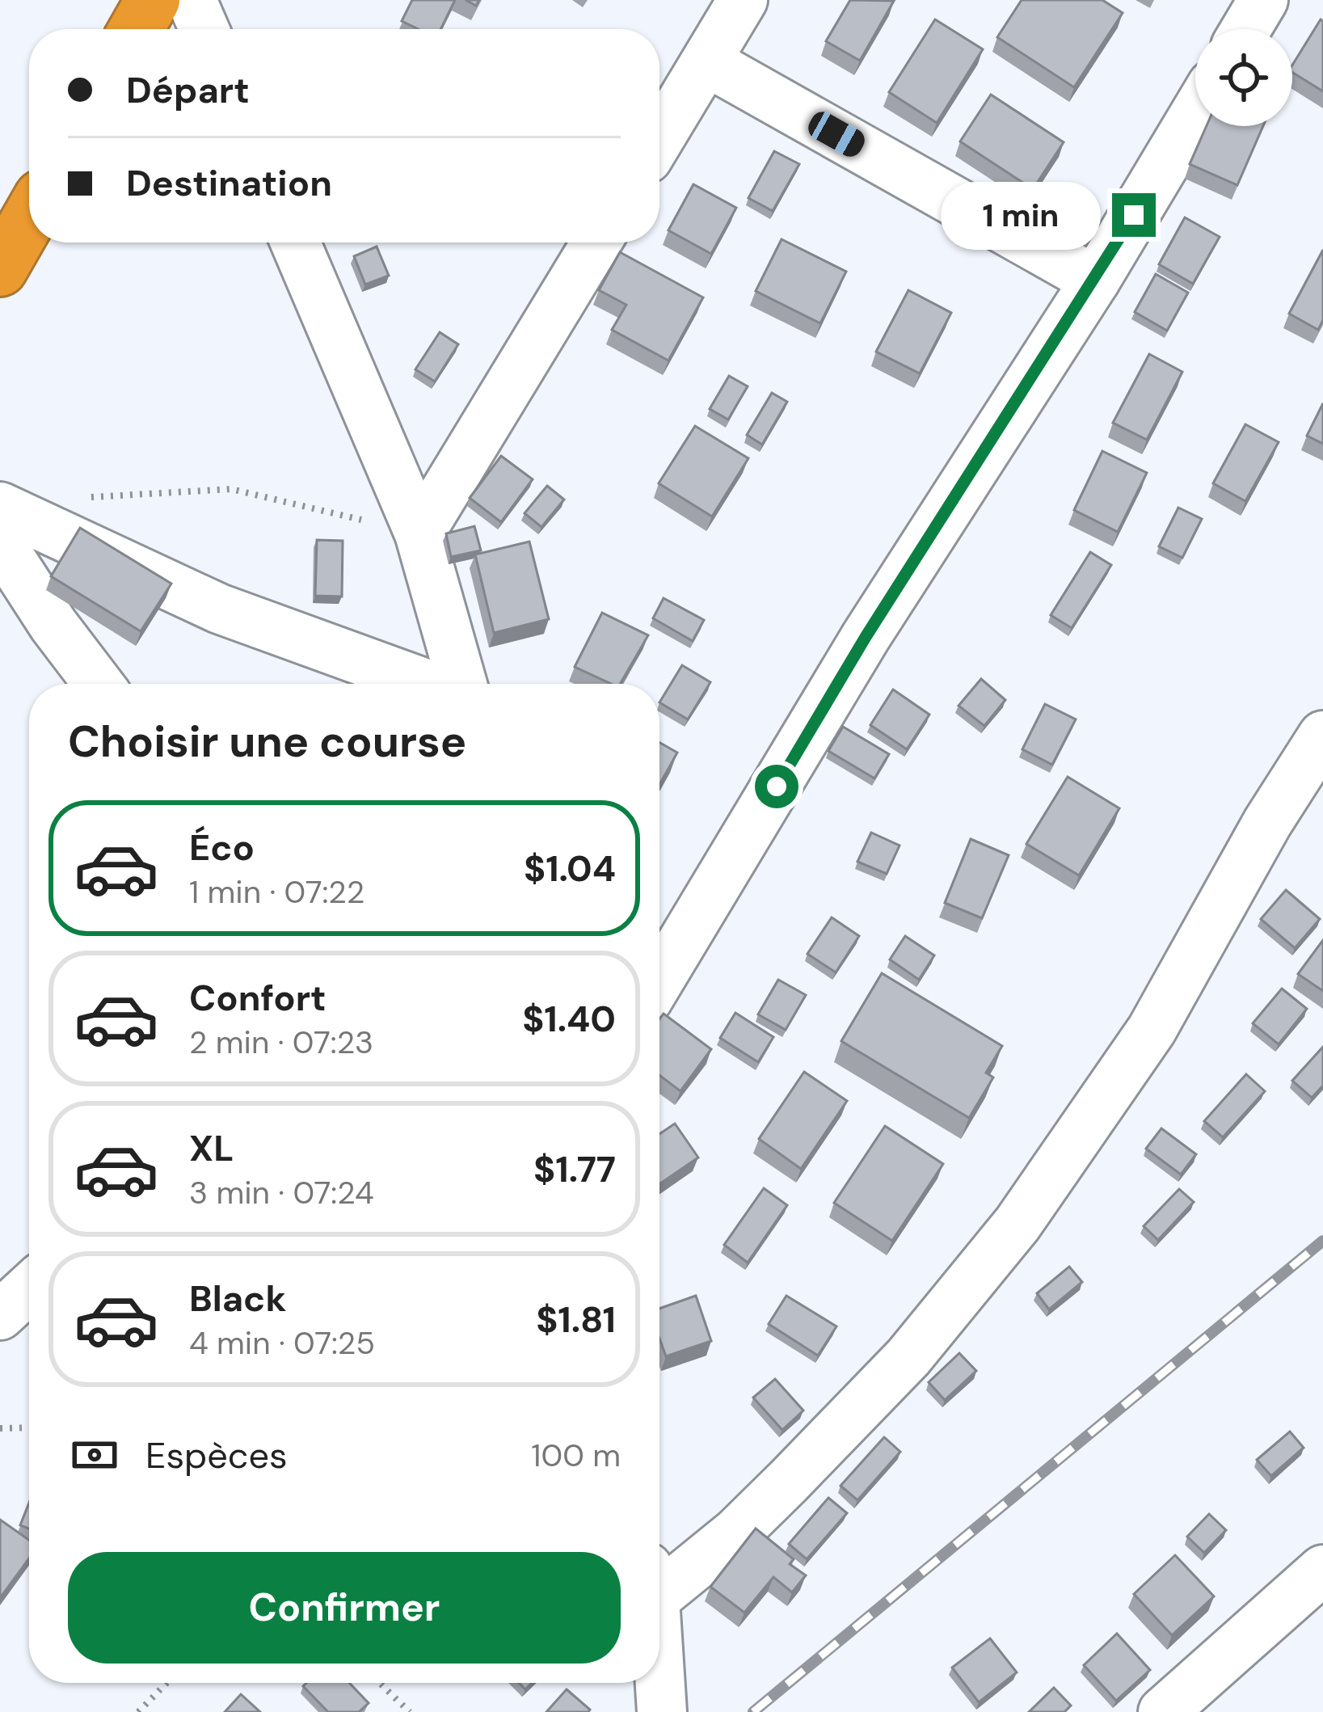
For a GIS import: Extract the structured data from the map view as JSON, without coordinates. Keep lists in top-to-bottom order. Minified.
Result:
{"page":{"banner":["Départ","Destination"],"bubble":"1 min","heading":"Choisir une course","list":[{"name":"Éco","note":"1 min · 07:22","value":"$1.04"},{"name":"Confort","note":"2 min · 07:23","value":"$1.40"},{"name":"XL","note":"3 min · 07:24","value":"$1.77"},{"name":"Black","note":"4 min · 07:25","value":"$1.81"}],"pay":["Espèces","100 m"],"buttons":"Confirmer"}}
